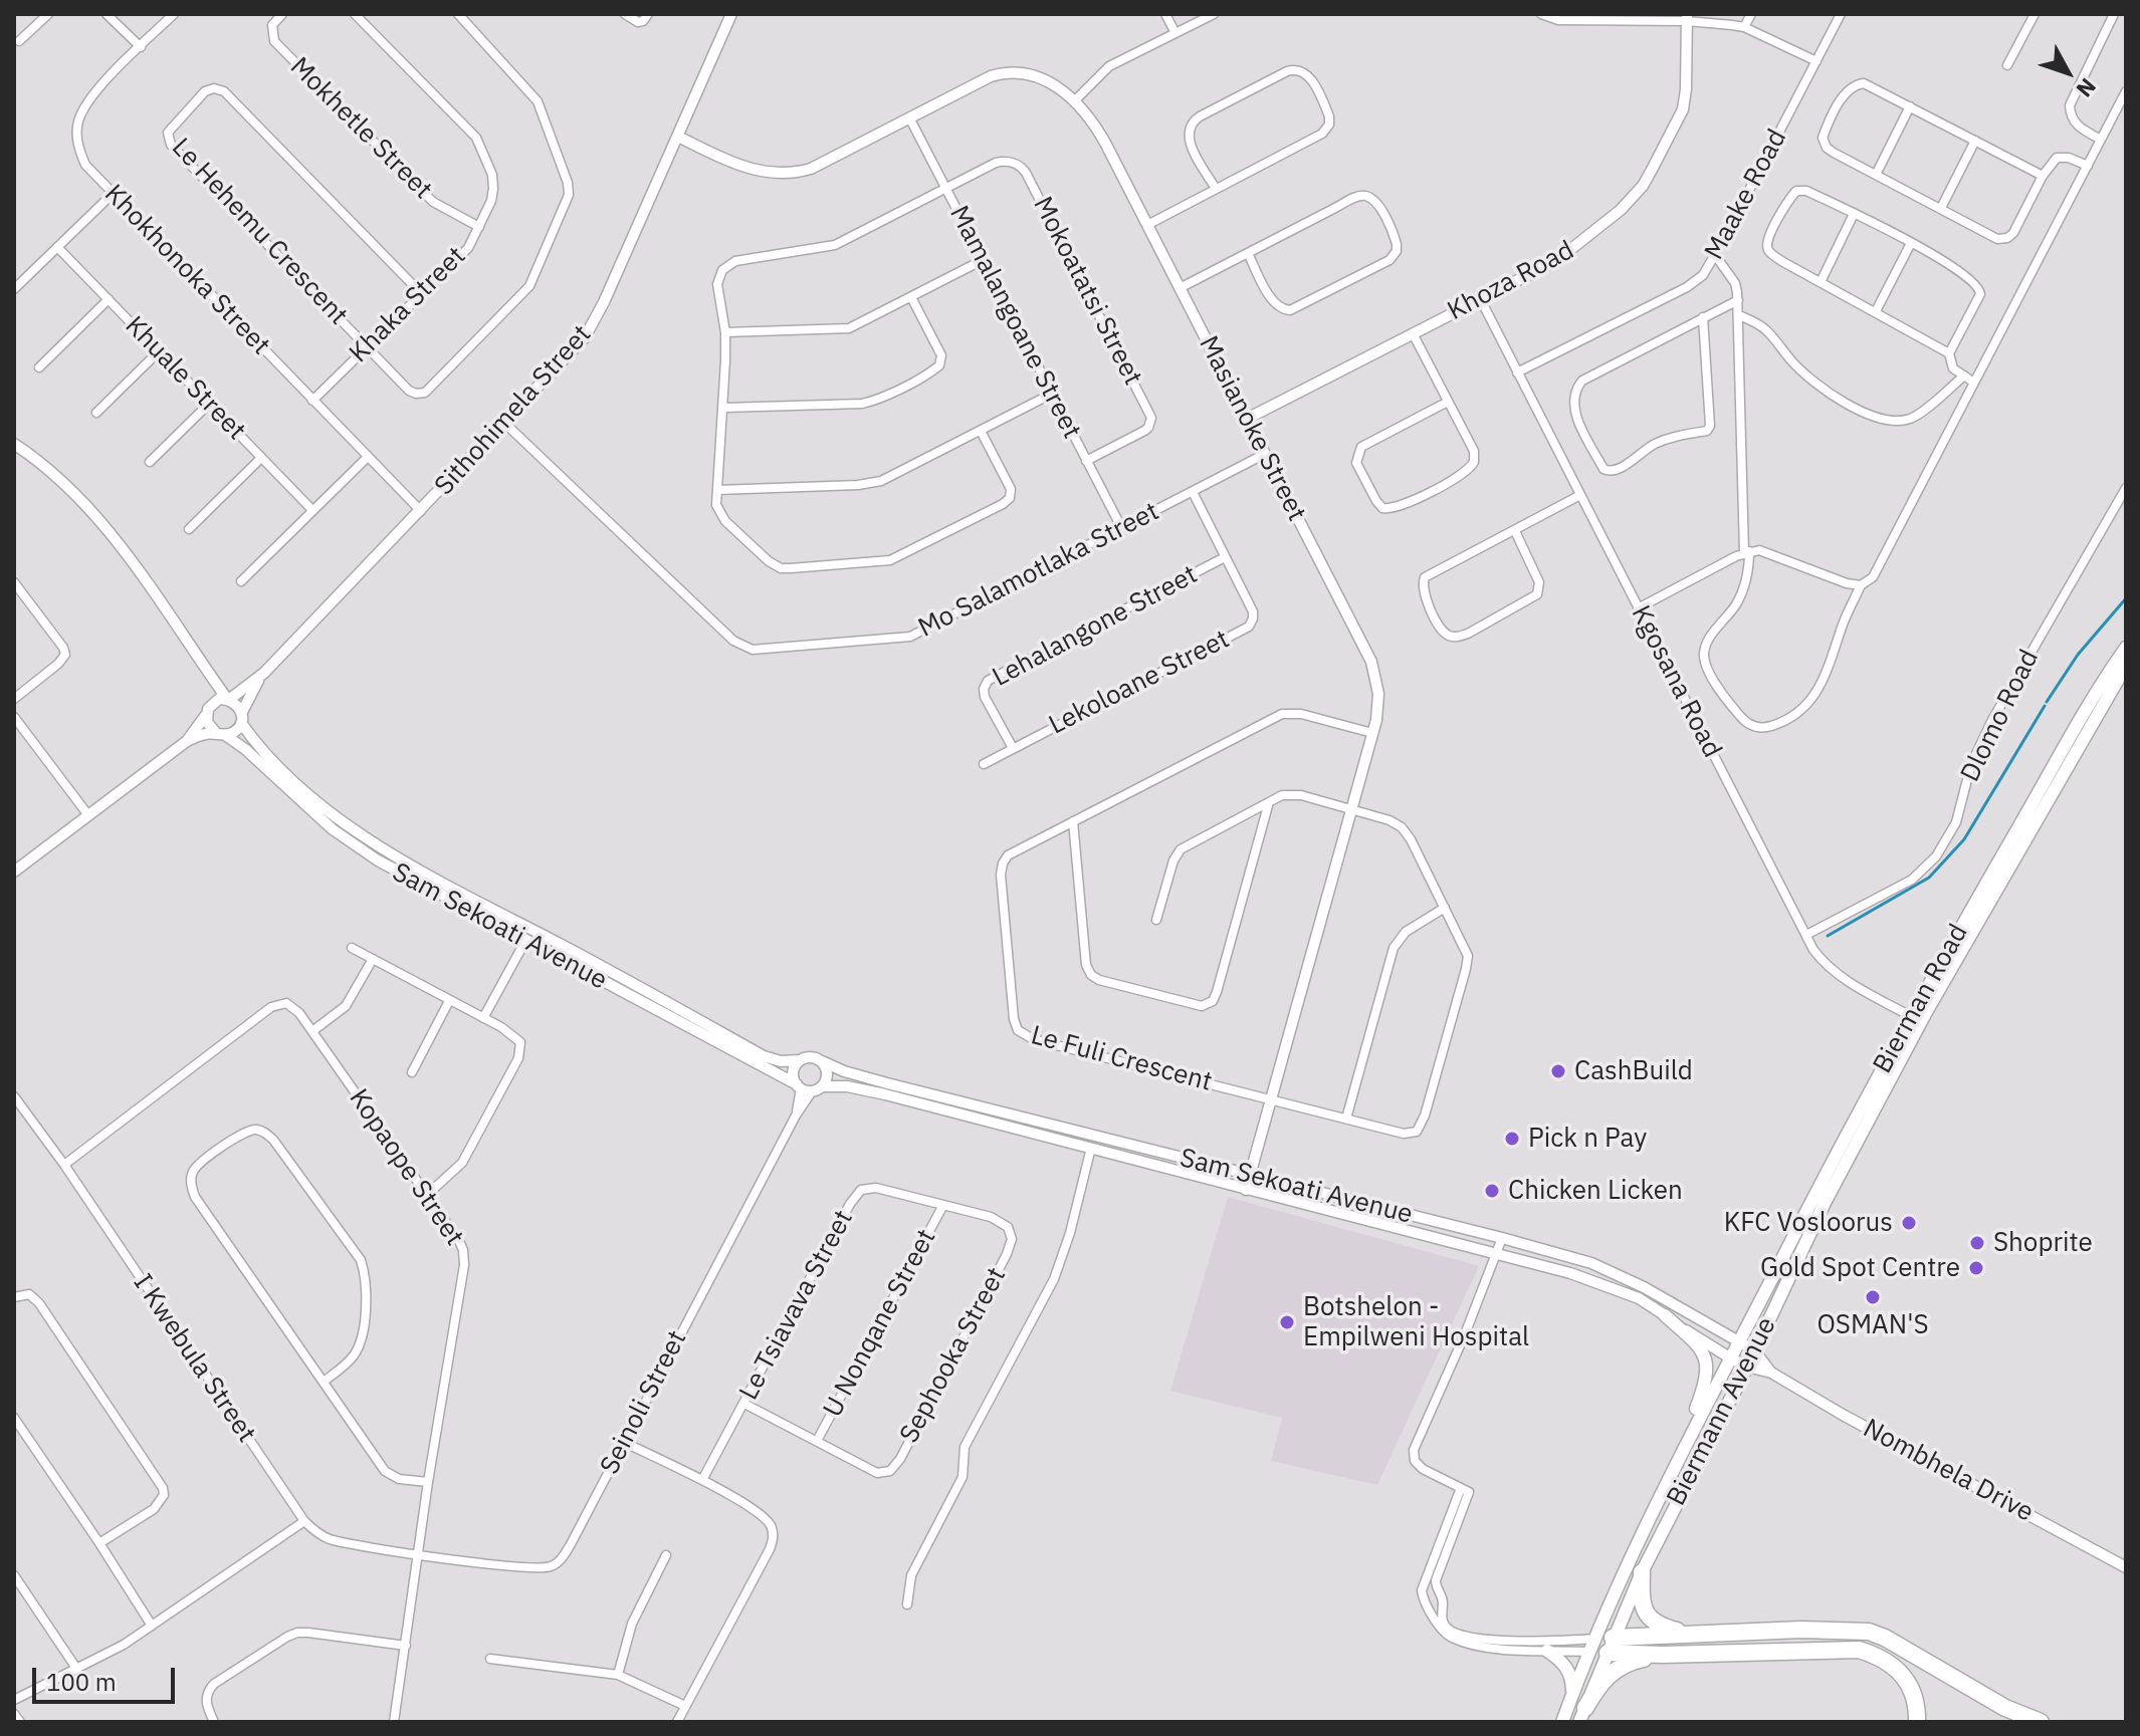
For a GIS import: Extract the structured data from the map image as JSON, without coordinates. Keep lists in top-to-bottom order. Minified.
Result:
{"streets":{"main road":["Bierman Road","Biermann Avenue"],"street":["Mokhetle Street","Maake Road","Le Hehemu Crescent","Khokhonoka Street","Khoza Road","Mokoatatsi Street","Khaka Street","Mamalangoane Street","Khuale Street","Sithohimela Street","Masianoke Street","Mo Salamotlaka Street","Lehalangone Street","Kgosana Road","Lekoloane Street","Dlomo Road","Sam Sekoati Avenue","Le Fuli Crescent","Kopaope Street","Le Tsiavava Street","U Nonqane Street","Sephooka Street","I Kwebula Street","Seinoli Street","Nombhela Drive"]},"crossings":[["Mokhetle Street","Khaka Street"],["Maake Road","Kgosana Road"],["Le Hehemu Crescent","Khaka Street"],["Khokhonoka Street","Khaka Street"],["Khokhonoka Street","Sithohimela Street"],["Khoza Road","Masianoke Street"],["Khoza Road","Kgosana Road"],["Mokoatatsi Street","Mamalangoane Street"],["Mamalangoane Street","Masianoke Street"],["Mamalangoane Street","Mo Salamotlaka Street"],["Sithohimela Street","Masianoke Street"],["Sithohimela Street","Mo Salamotlaka Street"],["Sithohimela Street","Sam Sekoati Avenue"],["Masianoke Street","Mo Salamotlaka Street"],["Masianoke Street","Sam Sekoati Avenue"],["Masianoke Street","Le Fuli Crescent"],["Mo Salamotlaka Street","Lekoloane Street"],["Lehalangone Street","Lekoloane Street"],["Kgosana Road","Dlomo Road"],["Kgosana Road","Bierman Road"],["Kgosana Road","Biermann Avenue"],["Sam Sekoati Avenue","Bierman Road"],["Sam Sekoati Avenue","Seinoli Street"],["Sam Sekoati Avenue","Biermann Avenue"],["Sam Sekoati Avenue","Nombhela Drive"],["Bierman Road","Biermann Avenue"],["Kopaope Street","I Kwebula Street"],["Kopaope Street","Seinoli Street"],["Le Tsiavava Street","U Nonqane Street"],["Le Tsiavava Street","Sephooka Street"],["U Nonqane Street","Sephooka Street"],["I Kwebula Street","Seinoli Street"],["Biermann Avenue","Nombhela Drive"]],"places":["CashBuild","Pick n Pay","Chicken Licken","KFC Vosloorus","Shoprite","Gold Spot Centre","OSMAN'S","Botshelon - Empilweni Hospital"],"scale_bar":"100 m","north":"bottom right"}
